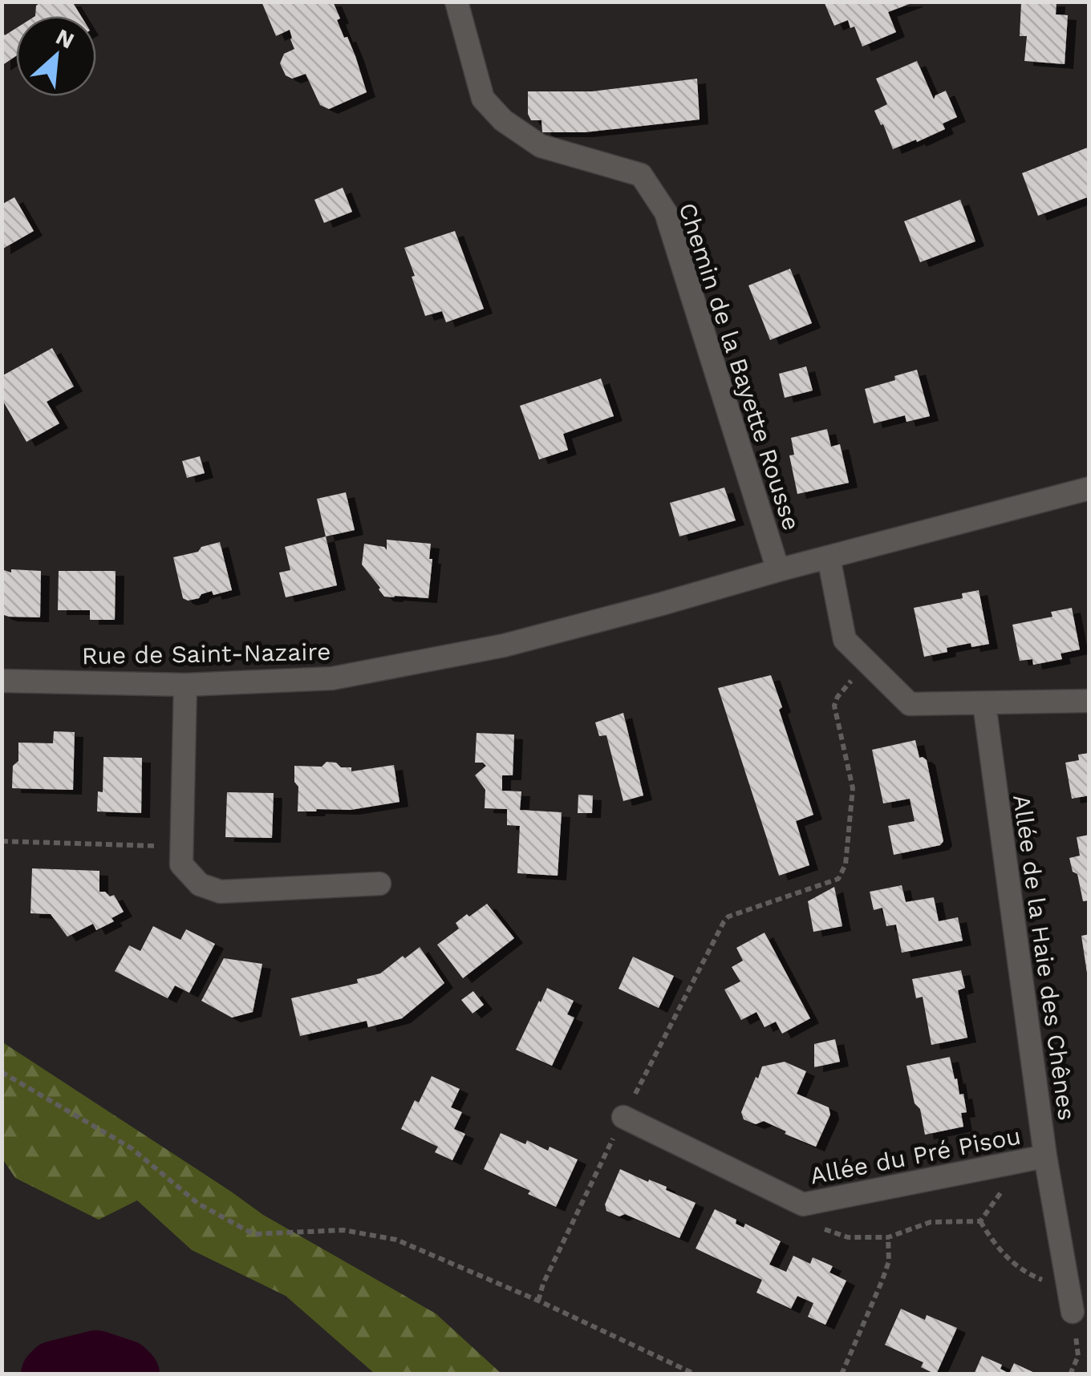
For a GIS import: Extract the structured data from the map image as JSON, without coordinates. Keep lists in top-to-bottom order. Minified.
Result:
{"streets":{"street":["Chemin de la Bayette Rousse","Rue de Saint-Nazaire","Allée de la Haie des Chênes","Allée du Pré Pisou"]},"crossings":[["Chemin de la Bayette Rousse","Rue de Saint-Nazaire"],["Allée de la Haie des Chênes","Allée du Pré Pisou"]],"north":"top right"}
